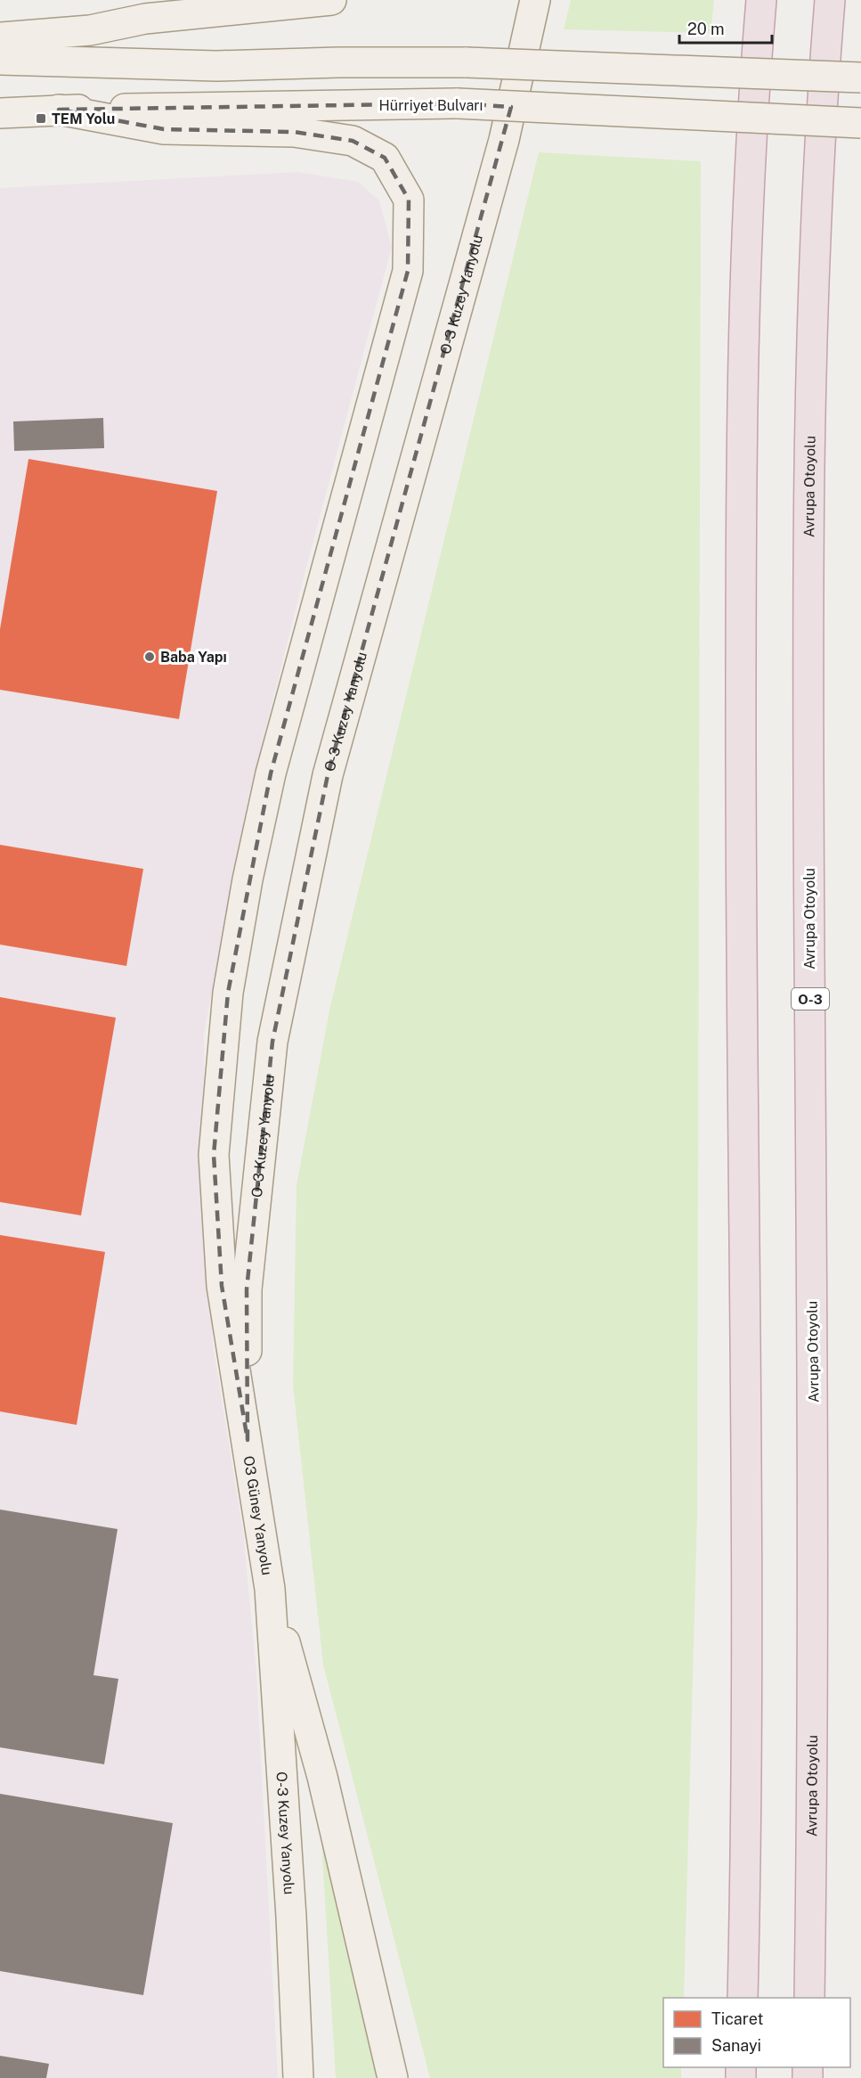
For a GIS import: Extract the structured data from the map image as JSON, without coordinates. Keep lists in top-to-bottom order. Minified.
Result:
{"streets":{"highway":["Avrupa Otoyolu","O-3"],"main road":["Hürriyet Bulvarı","O-3 Kuzey Yanyolu","O3 Güney Yanyolu"]},"crossings":[["O-3 Kuzey Yanyolu","O3 Güney Yanyolu"]],"places":{"transit":["TEM Yolu"],"other":["Baba Yapı"]},"legend":["Ticaret","Sanayi"],"scale_bar":"20 m"}
